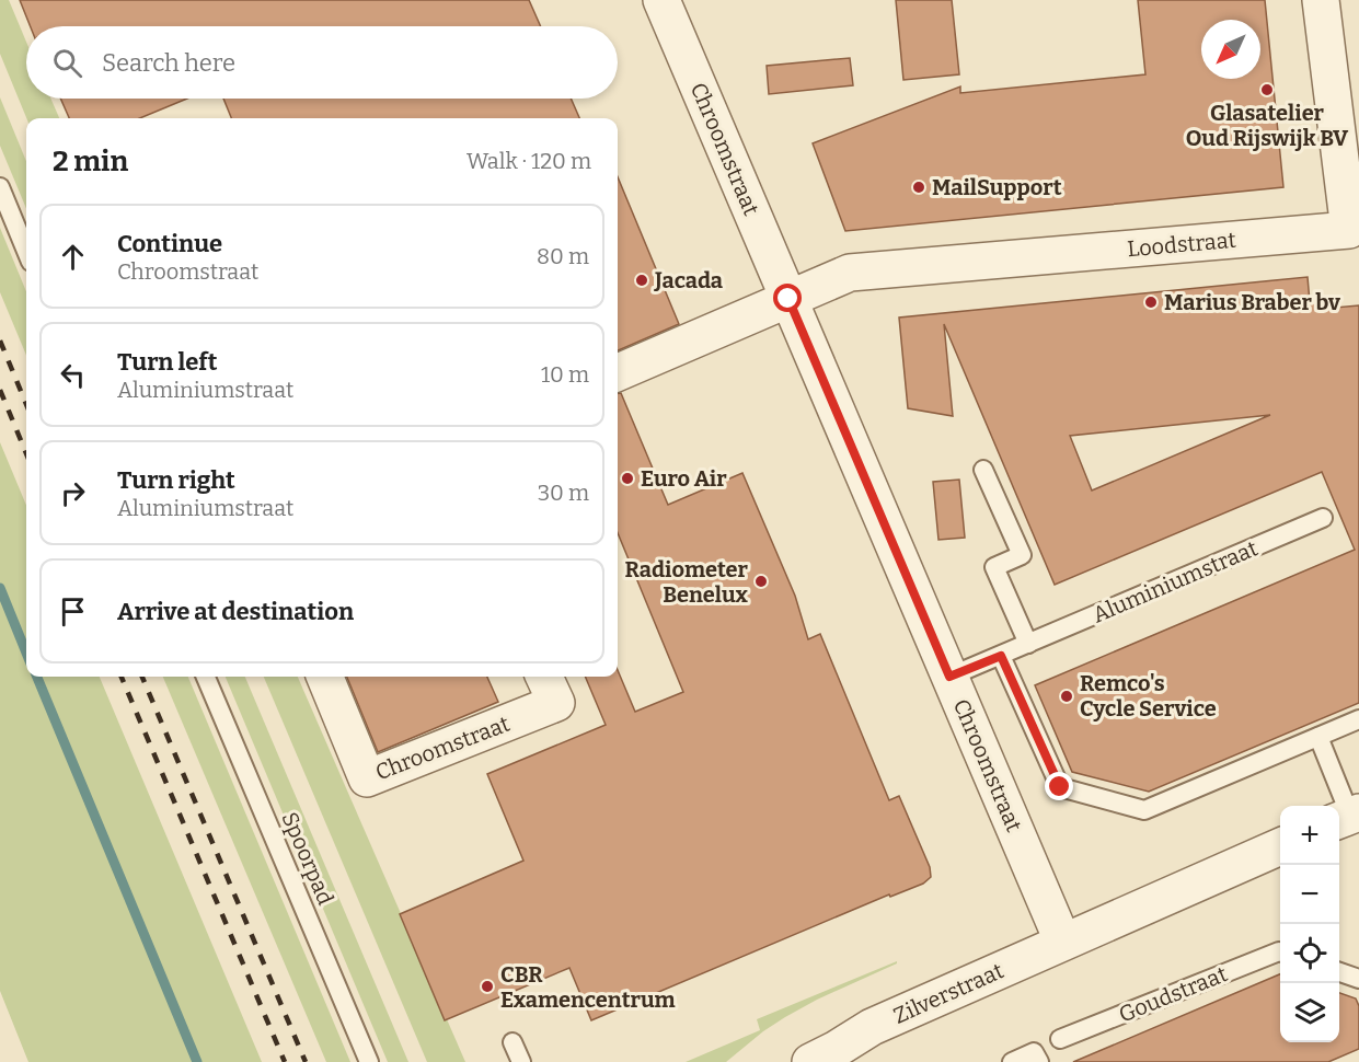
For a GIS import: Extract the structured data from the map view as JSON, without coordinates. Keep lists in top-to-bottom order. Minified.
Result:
{"streets":{"street":["Chroomstraat","Loodstraat","Zilverstraat"],"lane":["Aluminiumstraat","Spoorpad","Goudstraat"]},"crossings":[["Chroomstraat","Loodstraat"],["Chroomstraat","Aluminiumstraat"],["Chroomstraat","Zilverstraat"]],"places":["Glasatelier Oud Rijswijk BV","MailSupport","Jacada","Marius Braber bv","Euro Air","Radiometer Benelux","Remco's Cycle Service","CBR Examencentrum"],"north":"bottom left","page":{"search":"Search here","heading":["2 min","Walk · 120 m"],"list":[["Continue","Chroomstraat","80 m"],["Turn left","Aluminiumstraat","10 m"],["Turn right","Aluminiumstraat","30 m"],"Arrive at destination"],"map_buttons":["+","−"]}}
